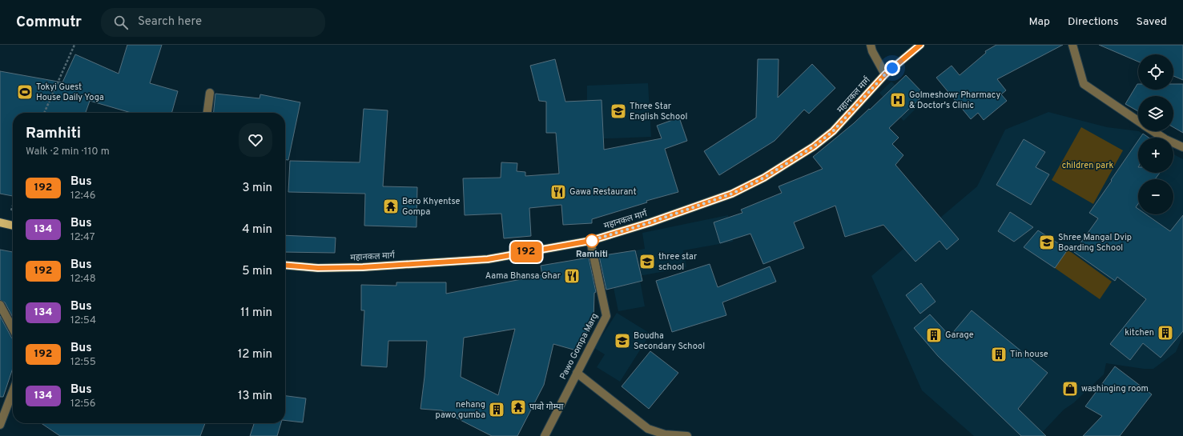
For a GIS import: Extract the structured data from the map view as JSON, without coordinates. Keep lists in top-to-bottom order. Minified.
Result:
{"streets":{"main road":["महानकल मार्ग"],"street":["Pawo Gompa Marg"]},"crossings":[["महानकल मार्ग","Pawo Gompa Marg"]],"parks":["children park"],"places":{"sports":["Tokyi Guest House Daily Yoga"],"hospital":["Golmeshowr Pharmacy & Doctor's Clinic"],"school or university":["Three Star English School","Shree Mangal Dvip Boarding School","three star school","Boudha Secondary School"],"restaurant":["Gawa Restaurant","Aama Bhansa Ghar"],"temple":["Bero Khyentse Gompa","पावो गोम्पा"],"other":["Ramhiti"],"building":["kitchen","Garage","Tin house","nehang pawo gumba"],"shop":["washinging room"]},"lines":["bus line 192"],"page":{"header":"Commutr","search":"Search here","nav":["Map","Directions","Saved"],"on_map":"192","map_buttons":["+","−"],"heading":["Ramhiti","Walk · 2 min · 110 m"],"list":[{"mark":"192","name":"Bus","note":"12:46","value":"3 min"},{"mark":"134","name":"Bus","note":"12:47","value":"4 min"},{"mark":"192","name":"Bus","note":"12:48","value":"5 min"},{"mark":"134","name":"Bus","note":"12:54","value":"11 min"},{"mark":"192","name":"Bus","note":"12:55","value":"12 min"},{"mark":"134","name":"Bus","note":"12:56","value":"13 min"}]}}
